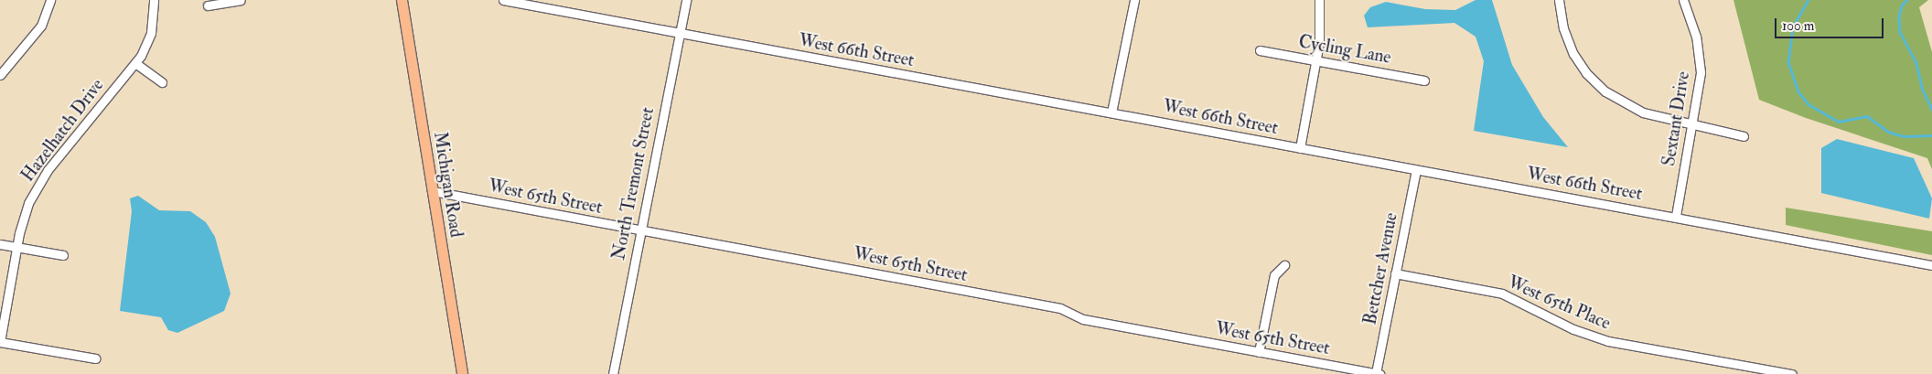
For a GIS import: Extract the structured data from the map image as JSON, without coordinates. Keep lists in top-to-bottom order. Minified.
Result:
{"streets":{"main road":["Michigan Road"],"street":["Cycling Lane","West 66th Street","Sextant Drive","Hazelhatch Drive","North Tremont Street","West 65th Street","Bettcher Avenue","West 65th Place"]},"crossings":[["West 66th Street","Sextant Drive"],["West 66th Street","North Tremont Street"],["West 66th Street","Bettcher Avenue"],["North Tremont Street","West 65th Street"],["Michigan Road","West 65th Street"],["West 65th Street","Bettcher Avenue"],["Bettcher Avenue","West 65th Place"]],"scale_bar":"100 m"}
